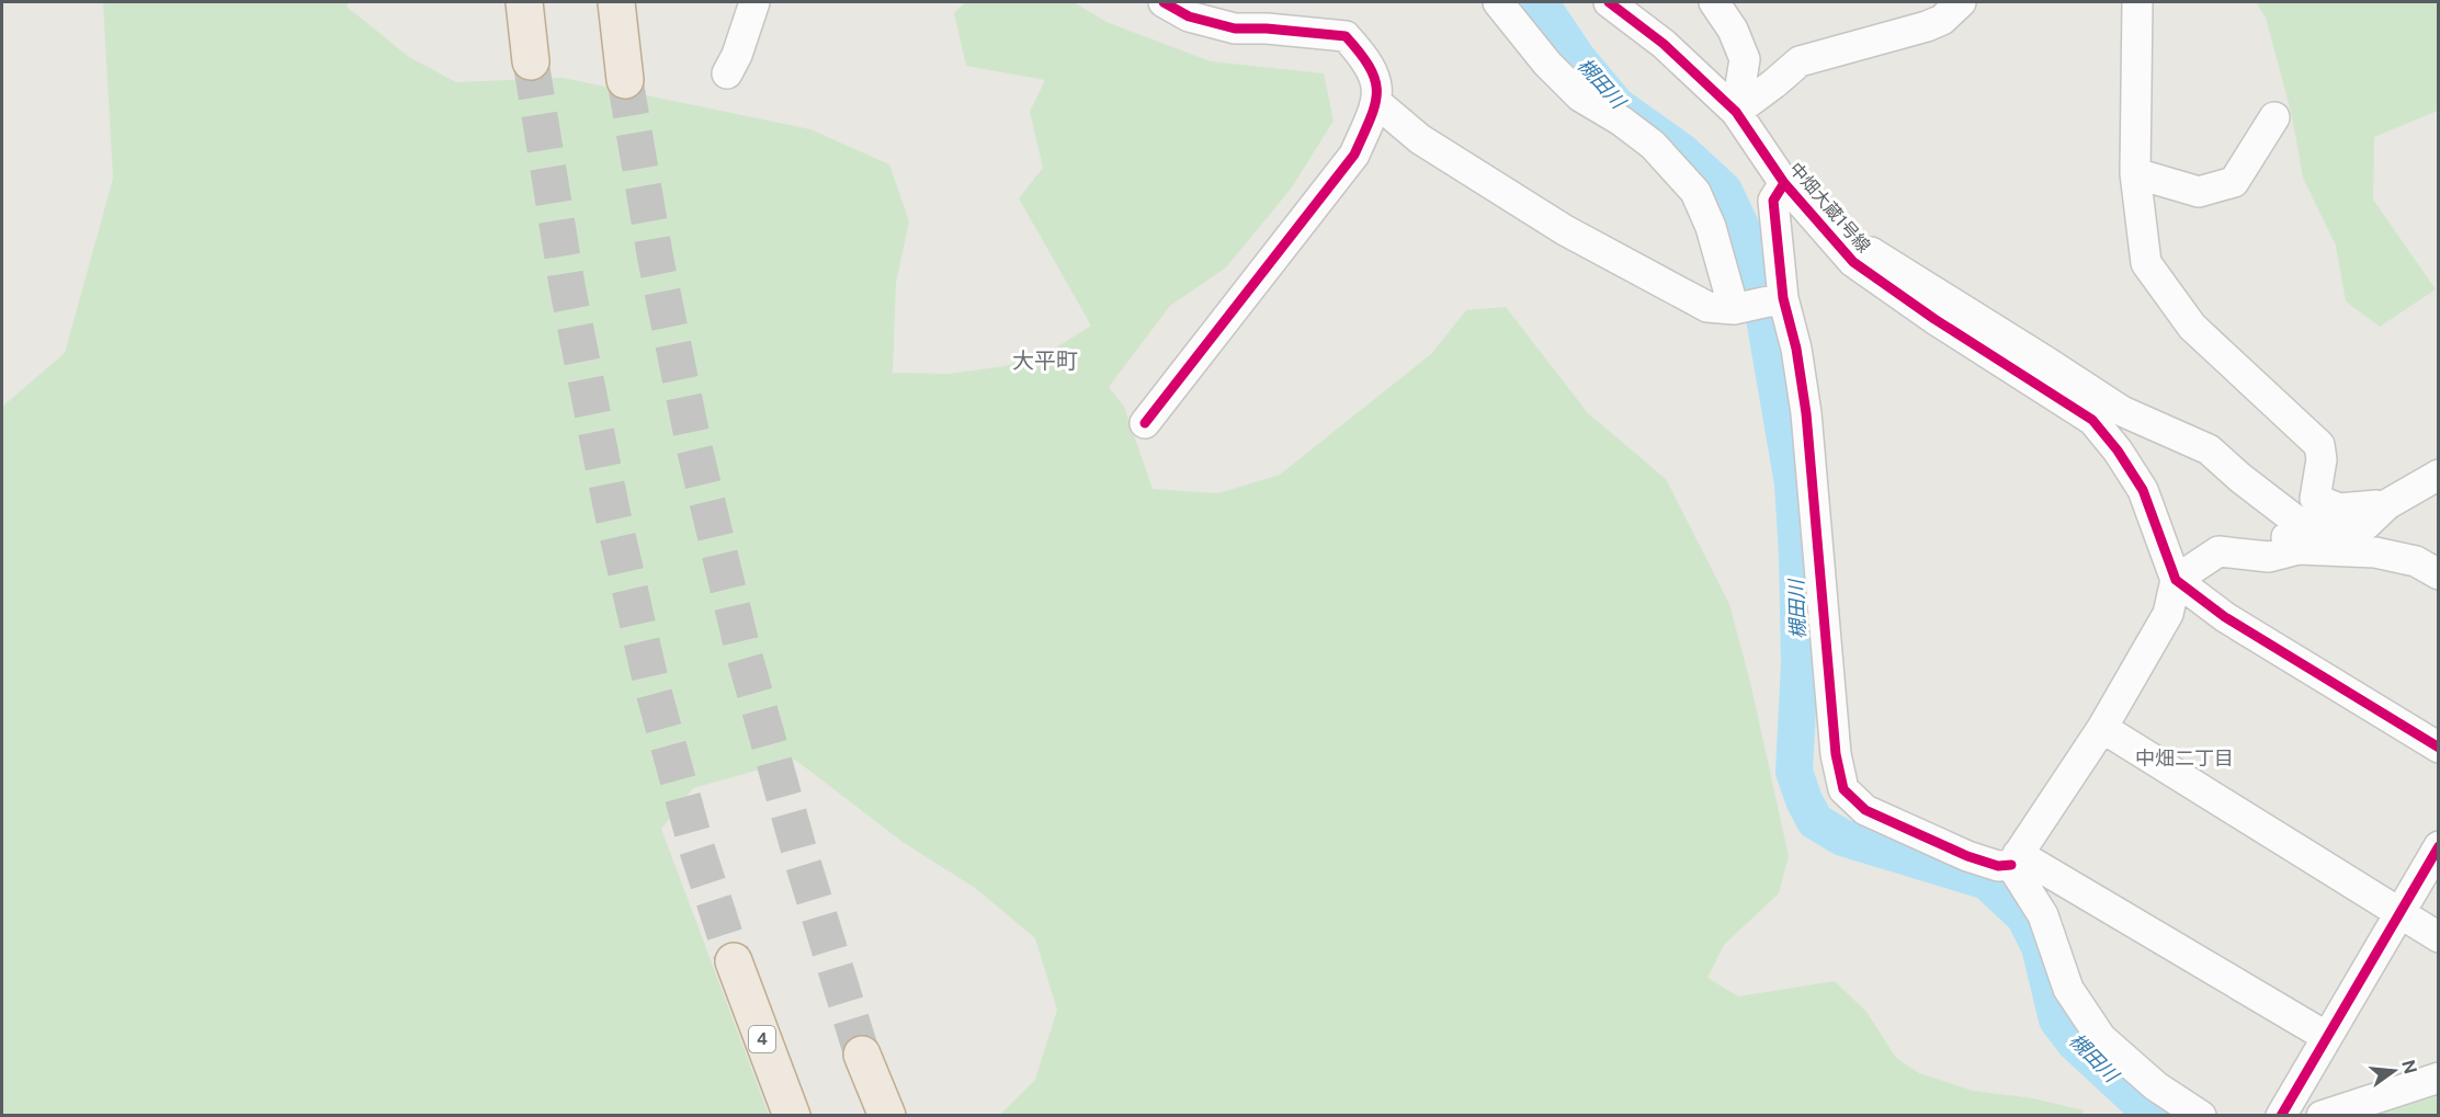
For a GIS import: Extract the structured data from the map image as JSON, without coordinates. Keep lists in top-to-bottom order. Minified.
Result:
{"streets":{"highway":["4"],"street":["中畑大蔵1号線"]},"districts":["大平町","中畑二丁目"],"water":["槻田川"],"north":"right"}
